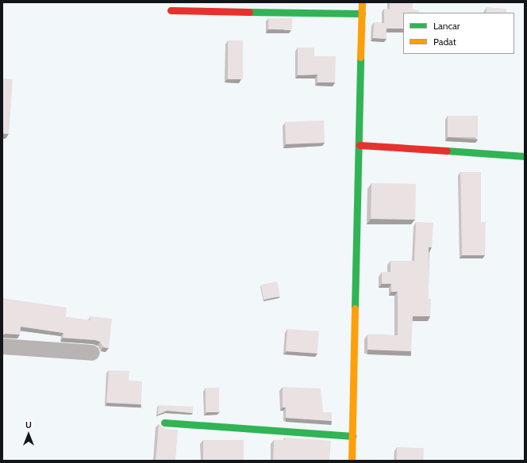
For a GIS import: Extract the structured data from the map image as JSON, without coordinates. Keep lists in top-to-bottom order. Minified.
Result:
{"legend":["Lancar","Padat"],"north":"top"}
